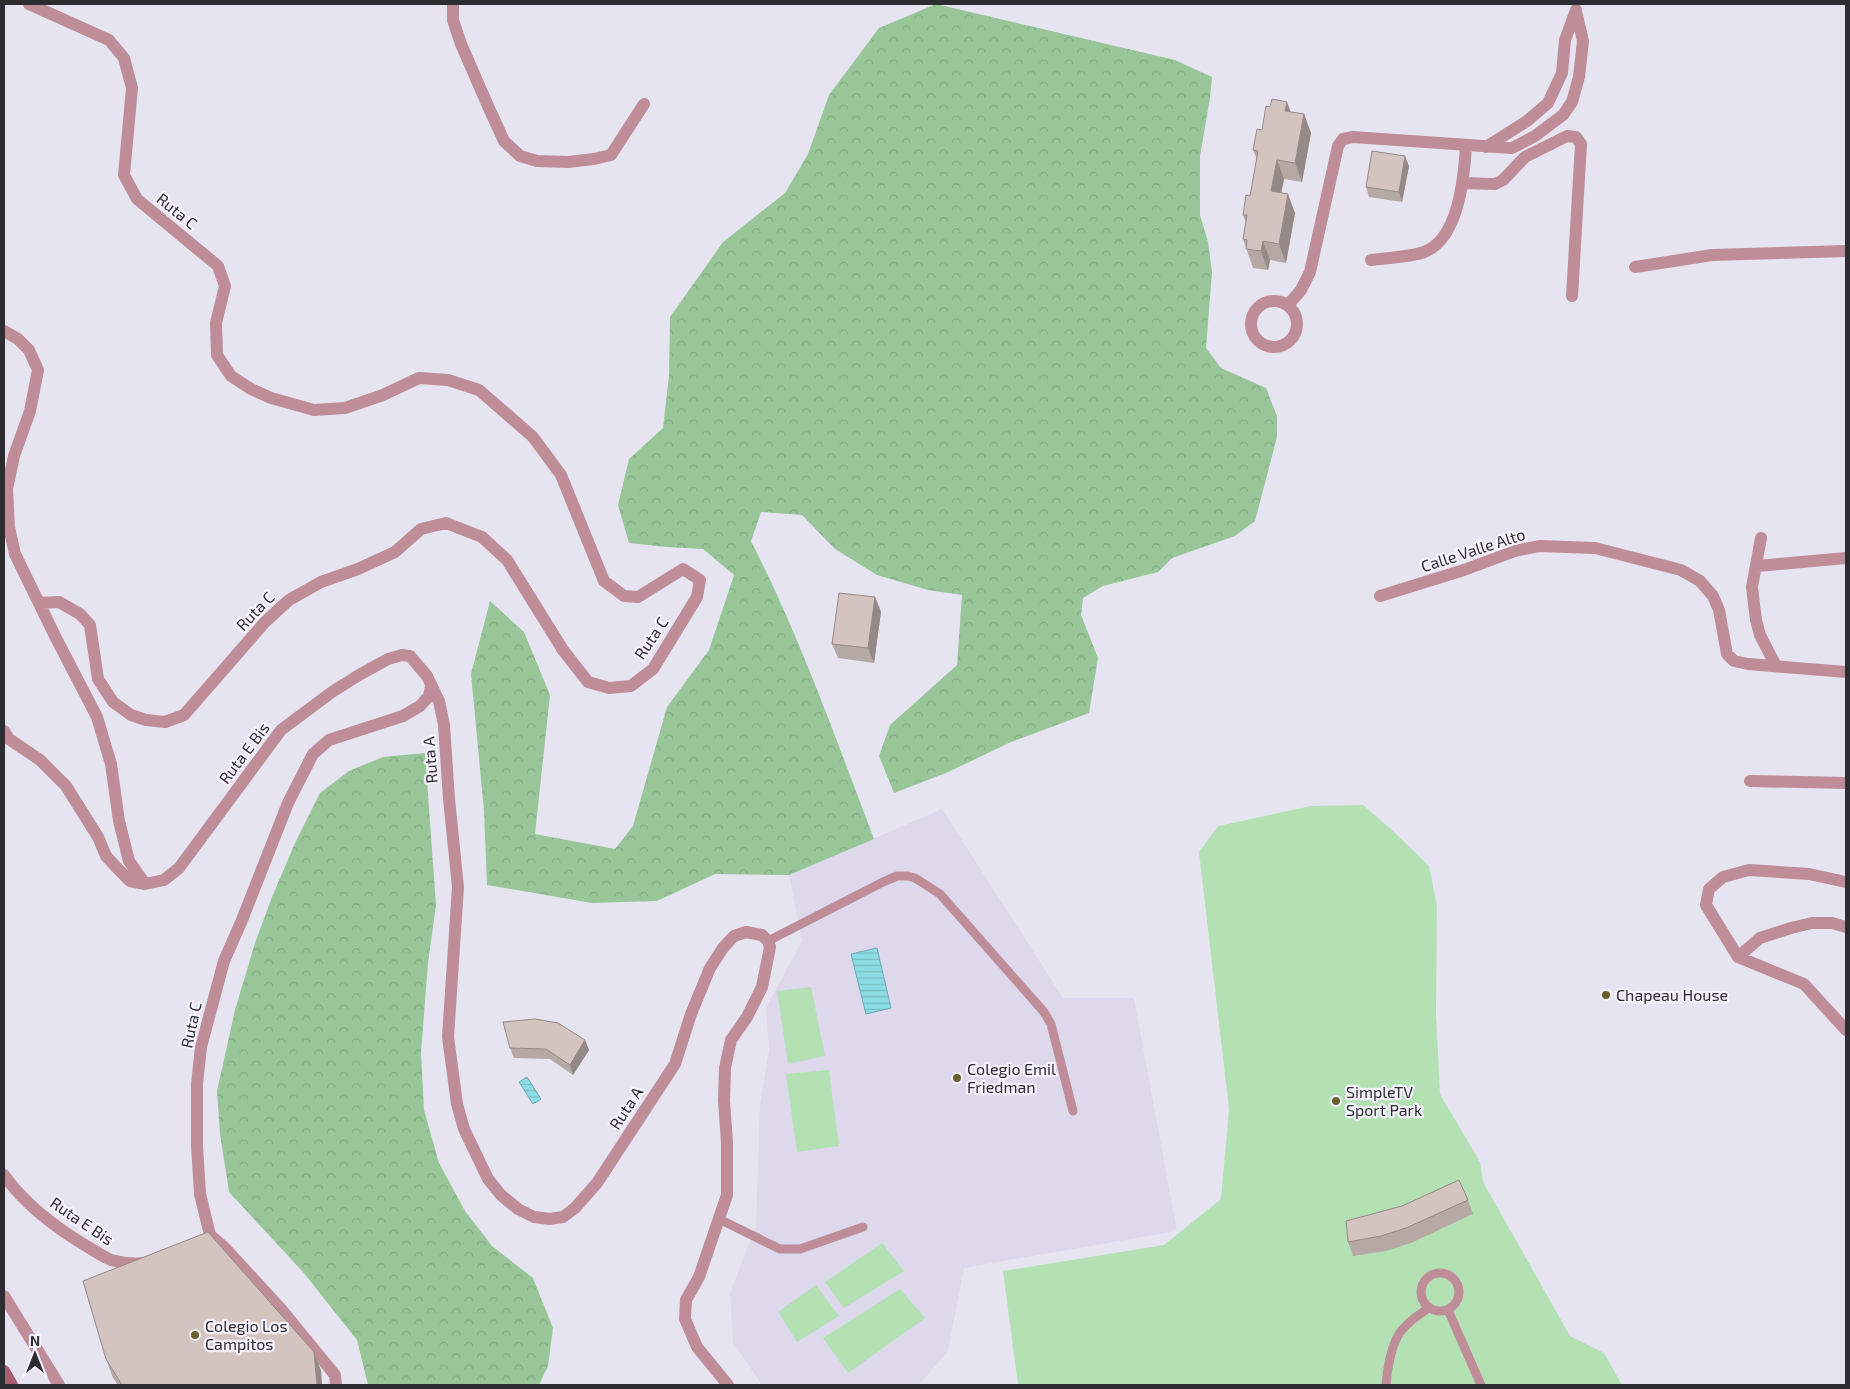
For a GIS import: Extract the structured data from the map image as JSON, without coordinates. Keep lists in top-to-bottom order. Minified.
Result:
{"streets":{"street":["Ruta C","Calle Valle Alto","Ruta E Bis","Ruta A"]},"crossings":[["Ruta C","Ruta E Bis"],["Ruta C","Ruta A"],["Ruta E Bis","Ruta A"]],"places":["Chapeau House","Colegio Emil Friedman","SimpleTV Sport Park","Colegio Los Campitos"],"north":"top"}
